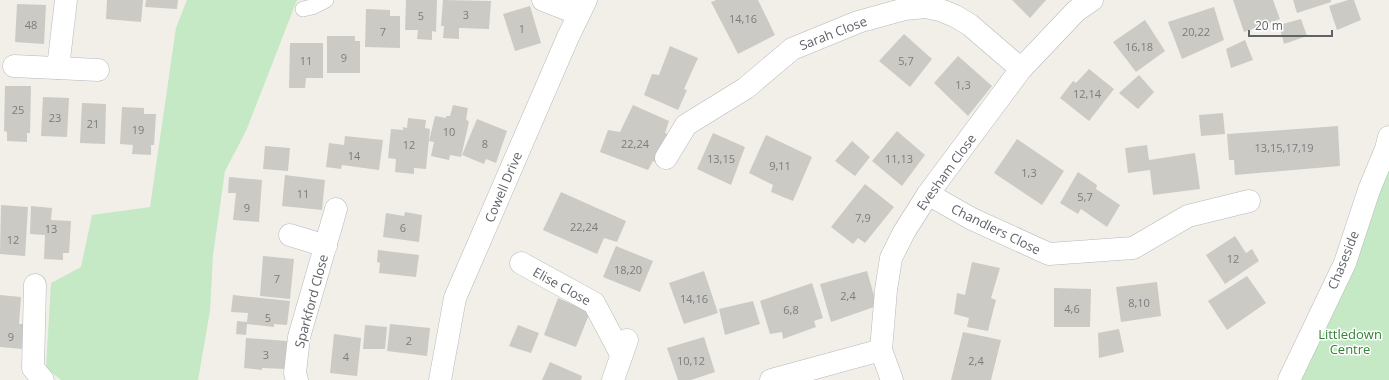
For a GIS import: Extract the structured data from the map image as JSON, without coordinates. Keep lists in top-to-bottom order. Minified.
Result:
{"streets":{"street":["Sarah Close","Evesham Close","Cowell Drive","Chandlers Close","Chaseside","Elise Close","Sparkford Close"]},"crossings":[["Sarah Close","Evesham Close"],["Evesham Close","Chandlers Close"]],"parks":["Littledown Centre"],"house_numbers":["3","5","14,16","48","1","7","20,22","16,18","9","11","5,7","1,3","12,14","25","23","21","19","10","8","22,24","12","13,15,17,19","14","13,15","11,13","9,11","1,3","11","5,7","9","7,9","22,24","6","13","12","12","18,20","7","2,4","14,16","8,10","4,6","6,8","5","9","2","3","4","10,12","2,4"],"scale_bar":"20 m"}
